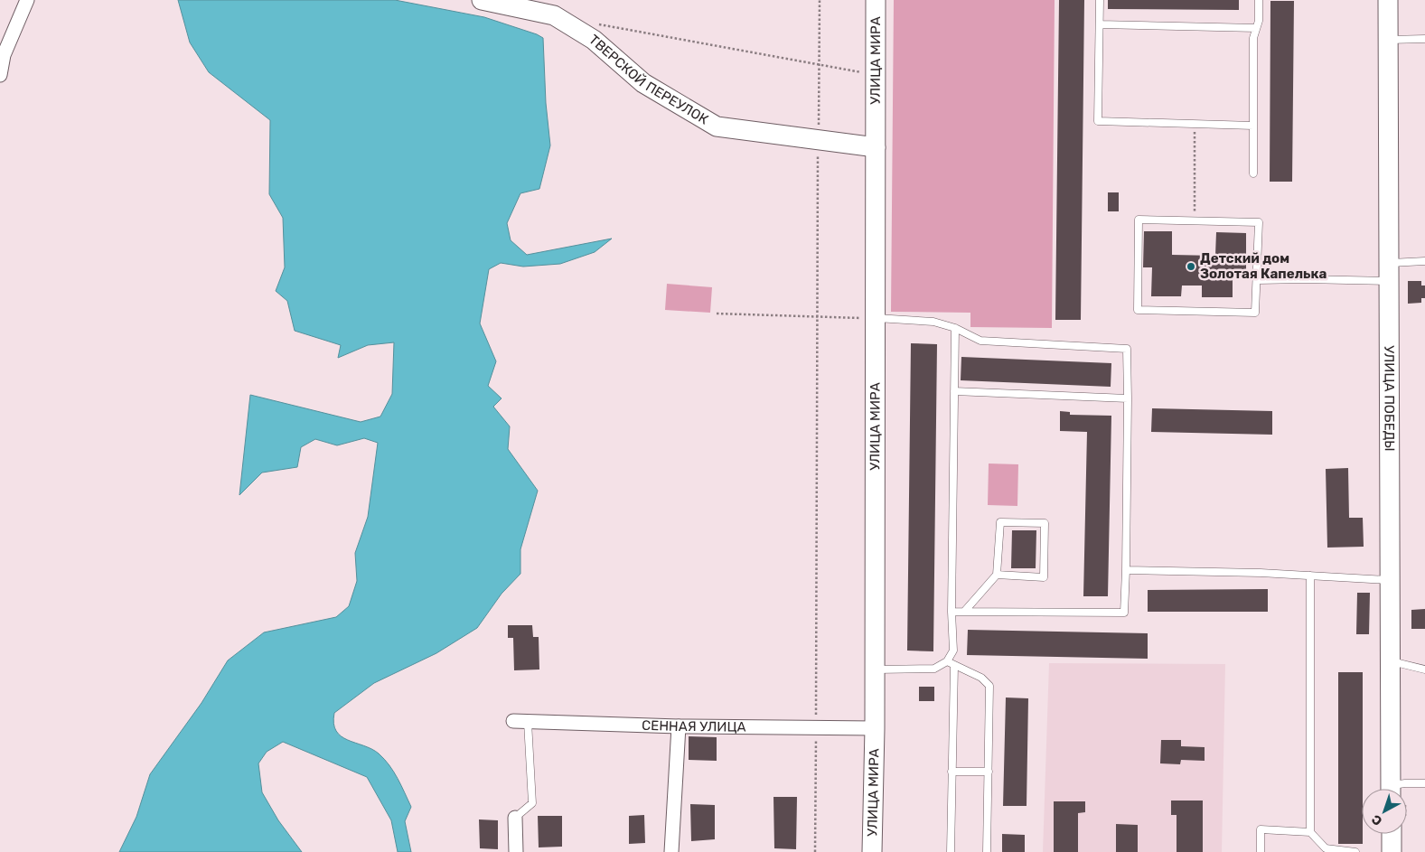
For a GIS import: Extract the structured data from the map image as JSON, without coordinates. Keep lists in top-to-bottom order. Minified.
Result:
{"streets":{"street":["УЛИЦА МИРА","ТВЕРСКОЙ ПЕРЕУЛОК","УЛИЦА ПОБЕДЫ","СЕННАЯ УЛИЦА"]},"crossings":[["УЛИЦА МИРА","ТВЕРСКОЙ ПЕРЕУЛОК"],["УЛИЦА МИРА","СЕННАЯ УЛИЦА"]],"places":["Детский дом Золотая Капелька"],"north":"bottom left"}
